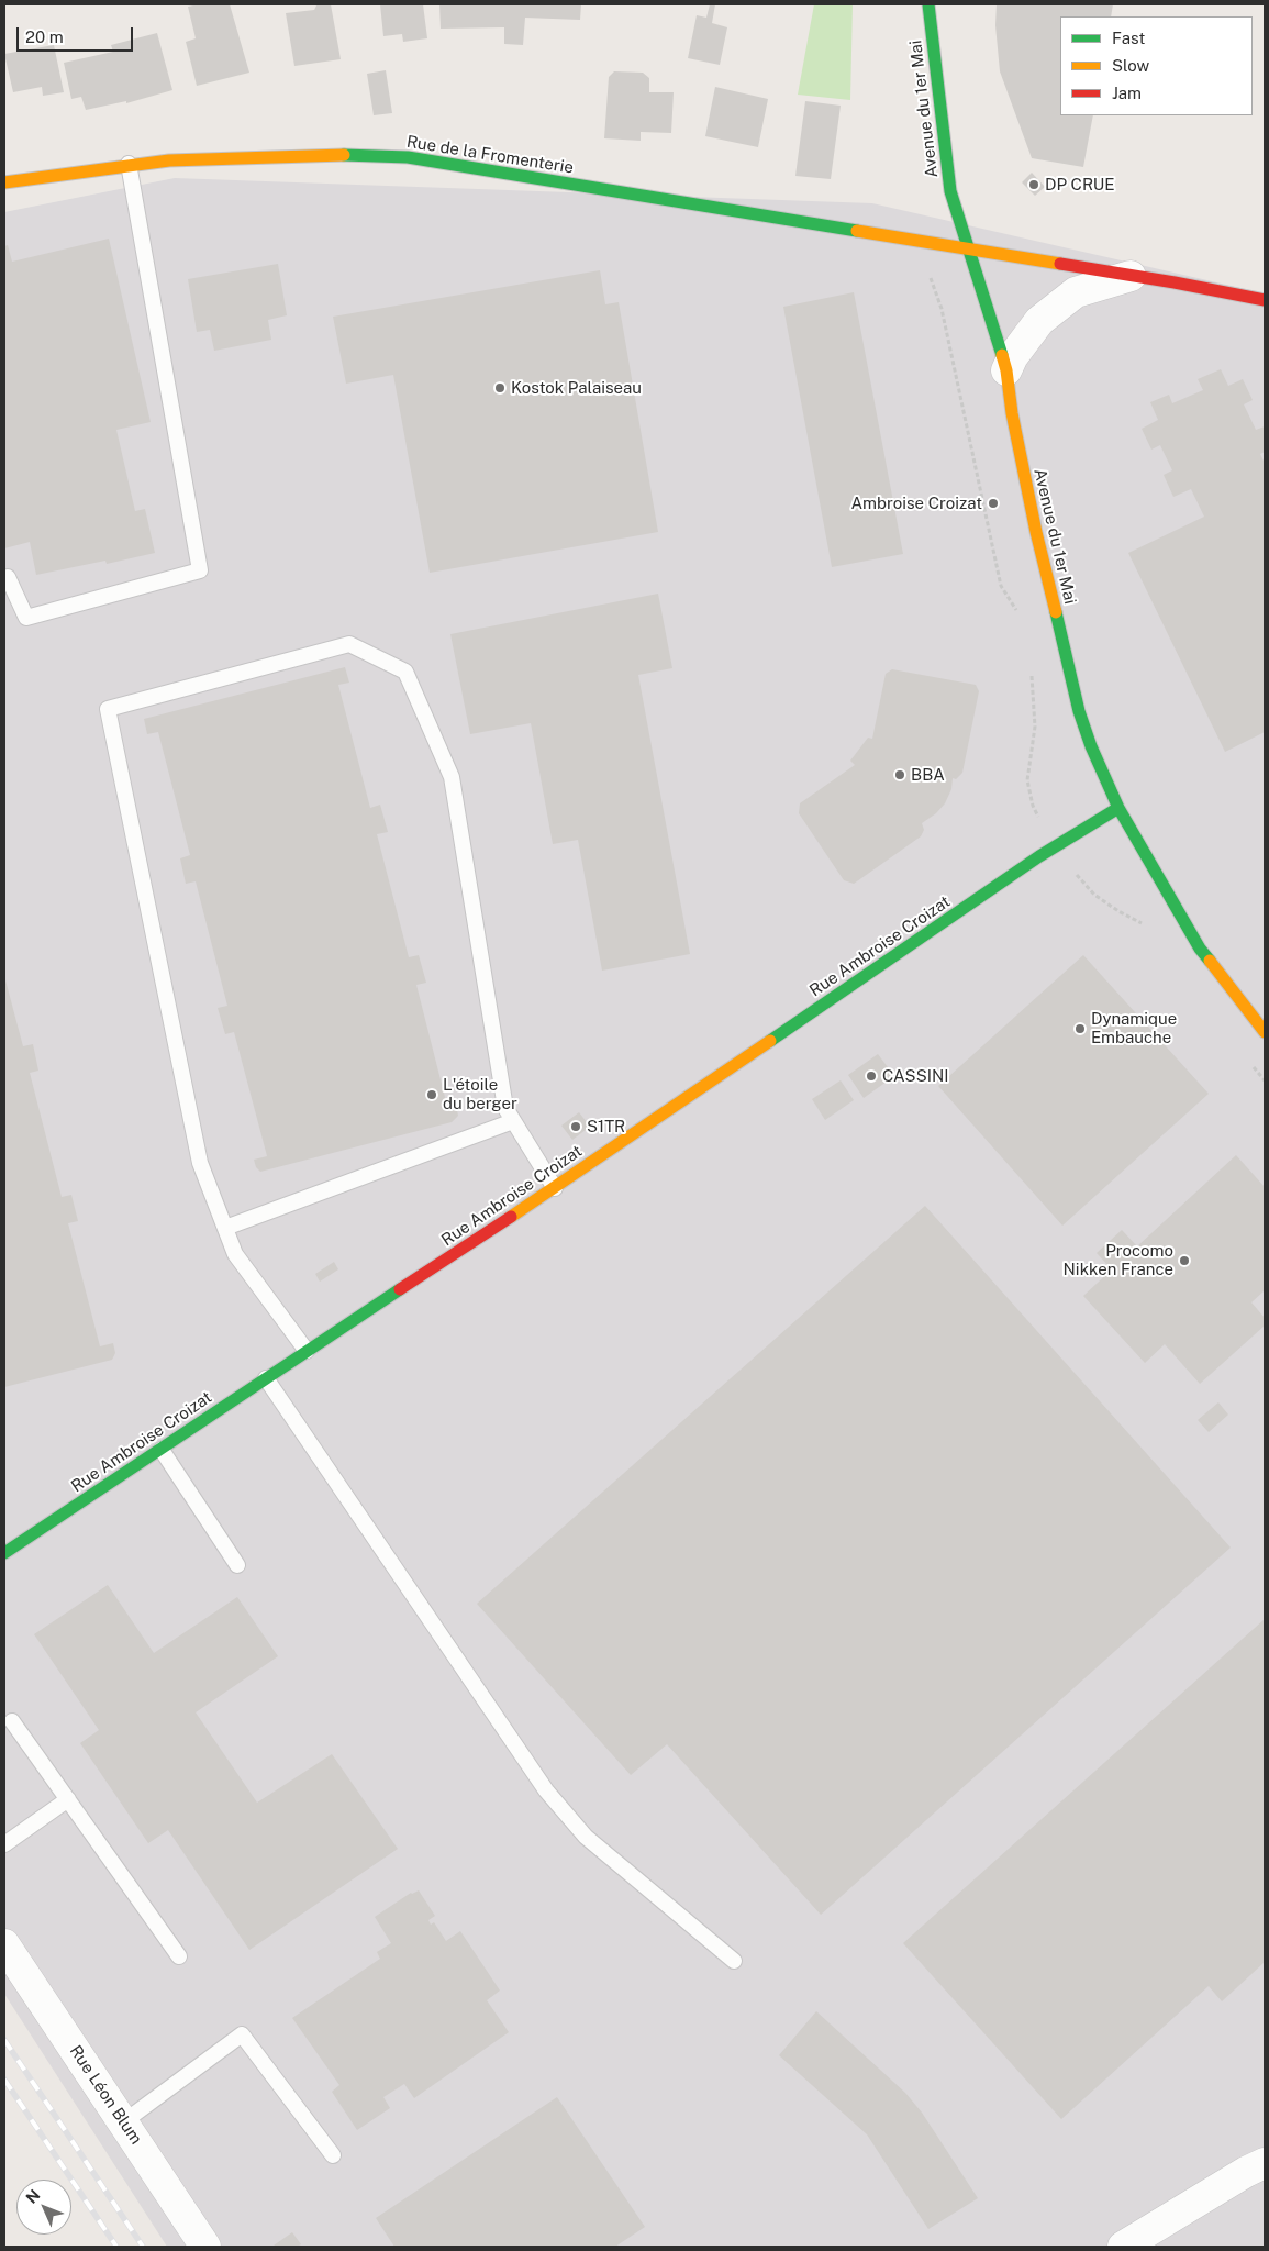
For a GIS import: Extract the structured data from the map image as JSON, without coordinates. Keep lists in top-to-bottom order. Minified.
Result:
{"streets":{"street":["Avenue du 1er Mai","Rue de la Fromenterie","Rue Ambroise Croizat","Rue Léon Blum"]},"crossings":[["Avenue du 1er Mai","Rue de la Fromenterie"],["Avenue du 1er Mai","Rue Ambroise Croizat"]],"places":["DP CRUE","Kostok Palaiseau","Ambroise Croizat","BBA","Dynamique Embauche","CASSINI","L'étoile du berger","S1TR","Procomo Nikken France"],"legend":["Fast","Slow","Jam"],"scale_bar":"20 m","north":"top left"}
